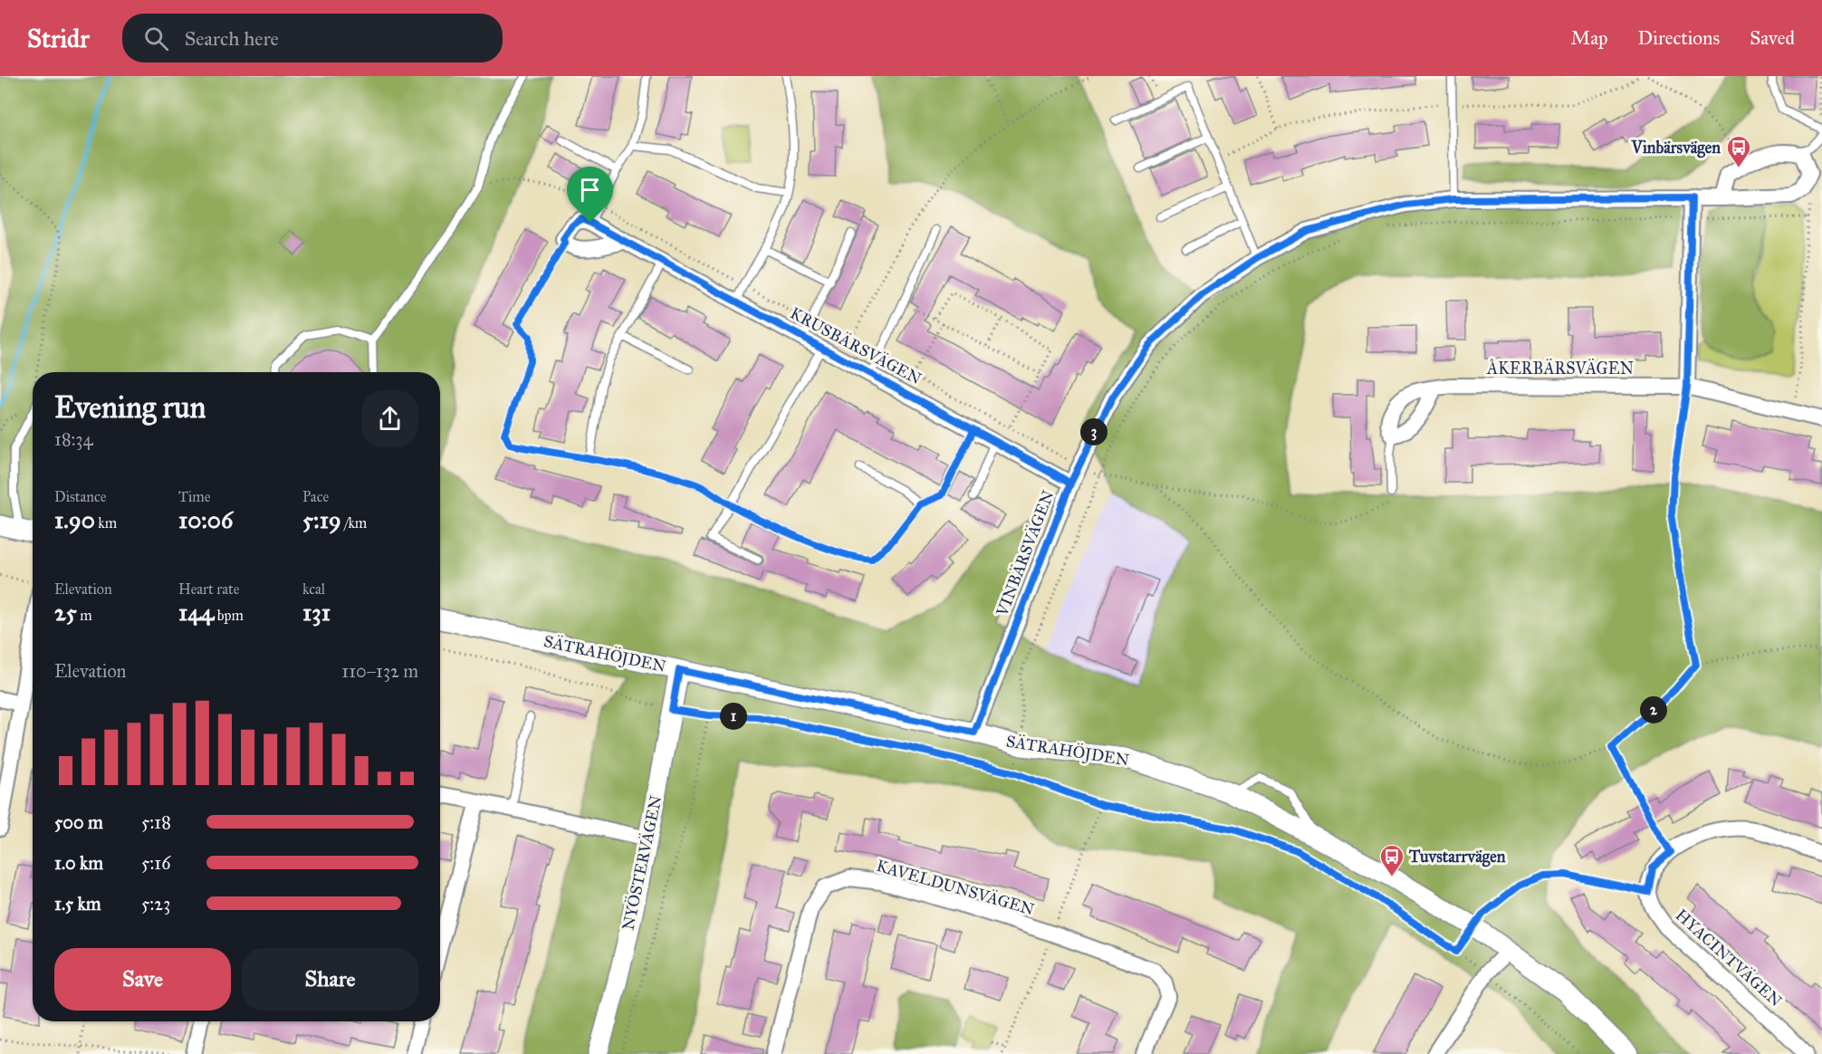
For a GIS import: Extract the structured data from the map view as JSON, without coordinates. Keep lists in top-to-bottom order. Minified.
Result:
{"streets":{"street":["KRUSBÄRSVÄGEN","ÅKERBÄRSVÄGEN","VINBÄRSVÄGEN","SÄTRAHÖJDEN","NYÖSTERVÄGEN","KAVELDUNSVÄGEN","HYACINTVÄGEN"]},"crossings":[["KRUSBÄRSVÄGEN","VINBÄRSVÄGEN"],["VINBÄRSVÄGEN","SÄTRAHÖJDEN"],["SÄTRAHÖJDEN","NYÖSTERVÄGEN"]],"places":{"bus stop":["Vinbärsvägen","Tuvstarrvägen"]},"page":{"header":"Stridr","search":"Search here","nav":["Map","Directions","Saved"],"heading":["Evening run","18:34"],"pins":["3","2","1"],"stats":[["Distance","1.90 km"],["Time","10:06"],["Pace","5:19 /km"],["Elevation","25 m"],["Heart rate","144 bpm"],["kcal","131"]],"chart":["Elevation","110–132 m"],"list":[{"name":"500 m","note":"5:18"},{"name":"1.0 km","note":"5:16"},{"name":"1.5 km","note":"5:23"}],"buttons":["Save","Share"]}}
